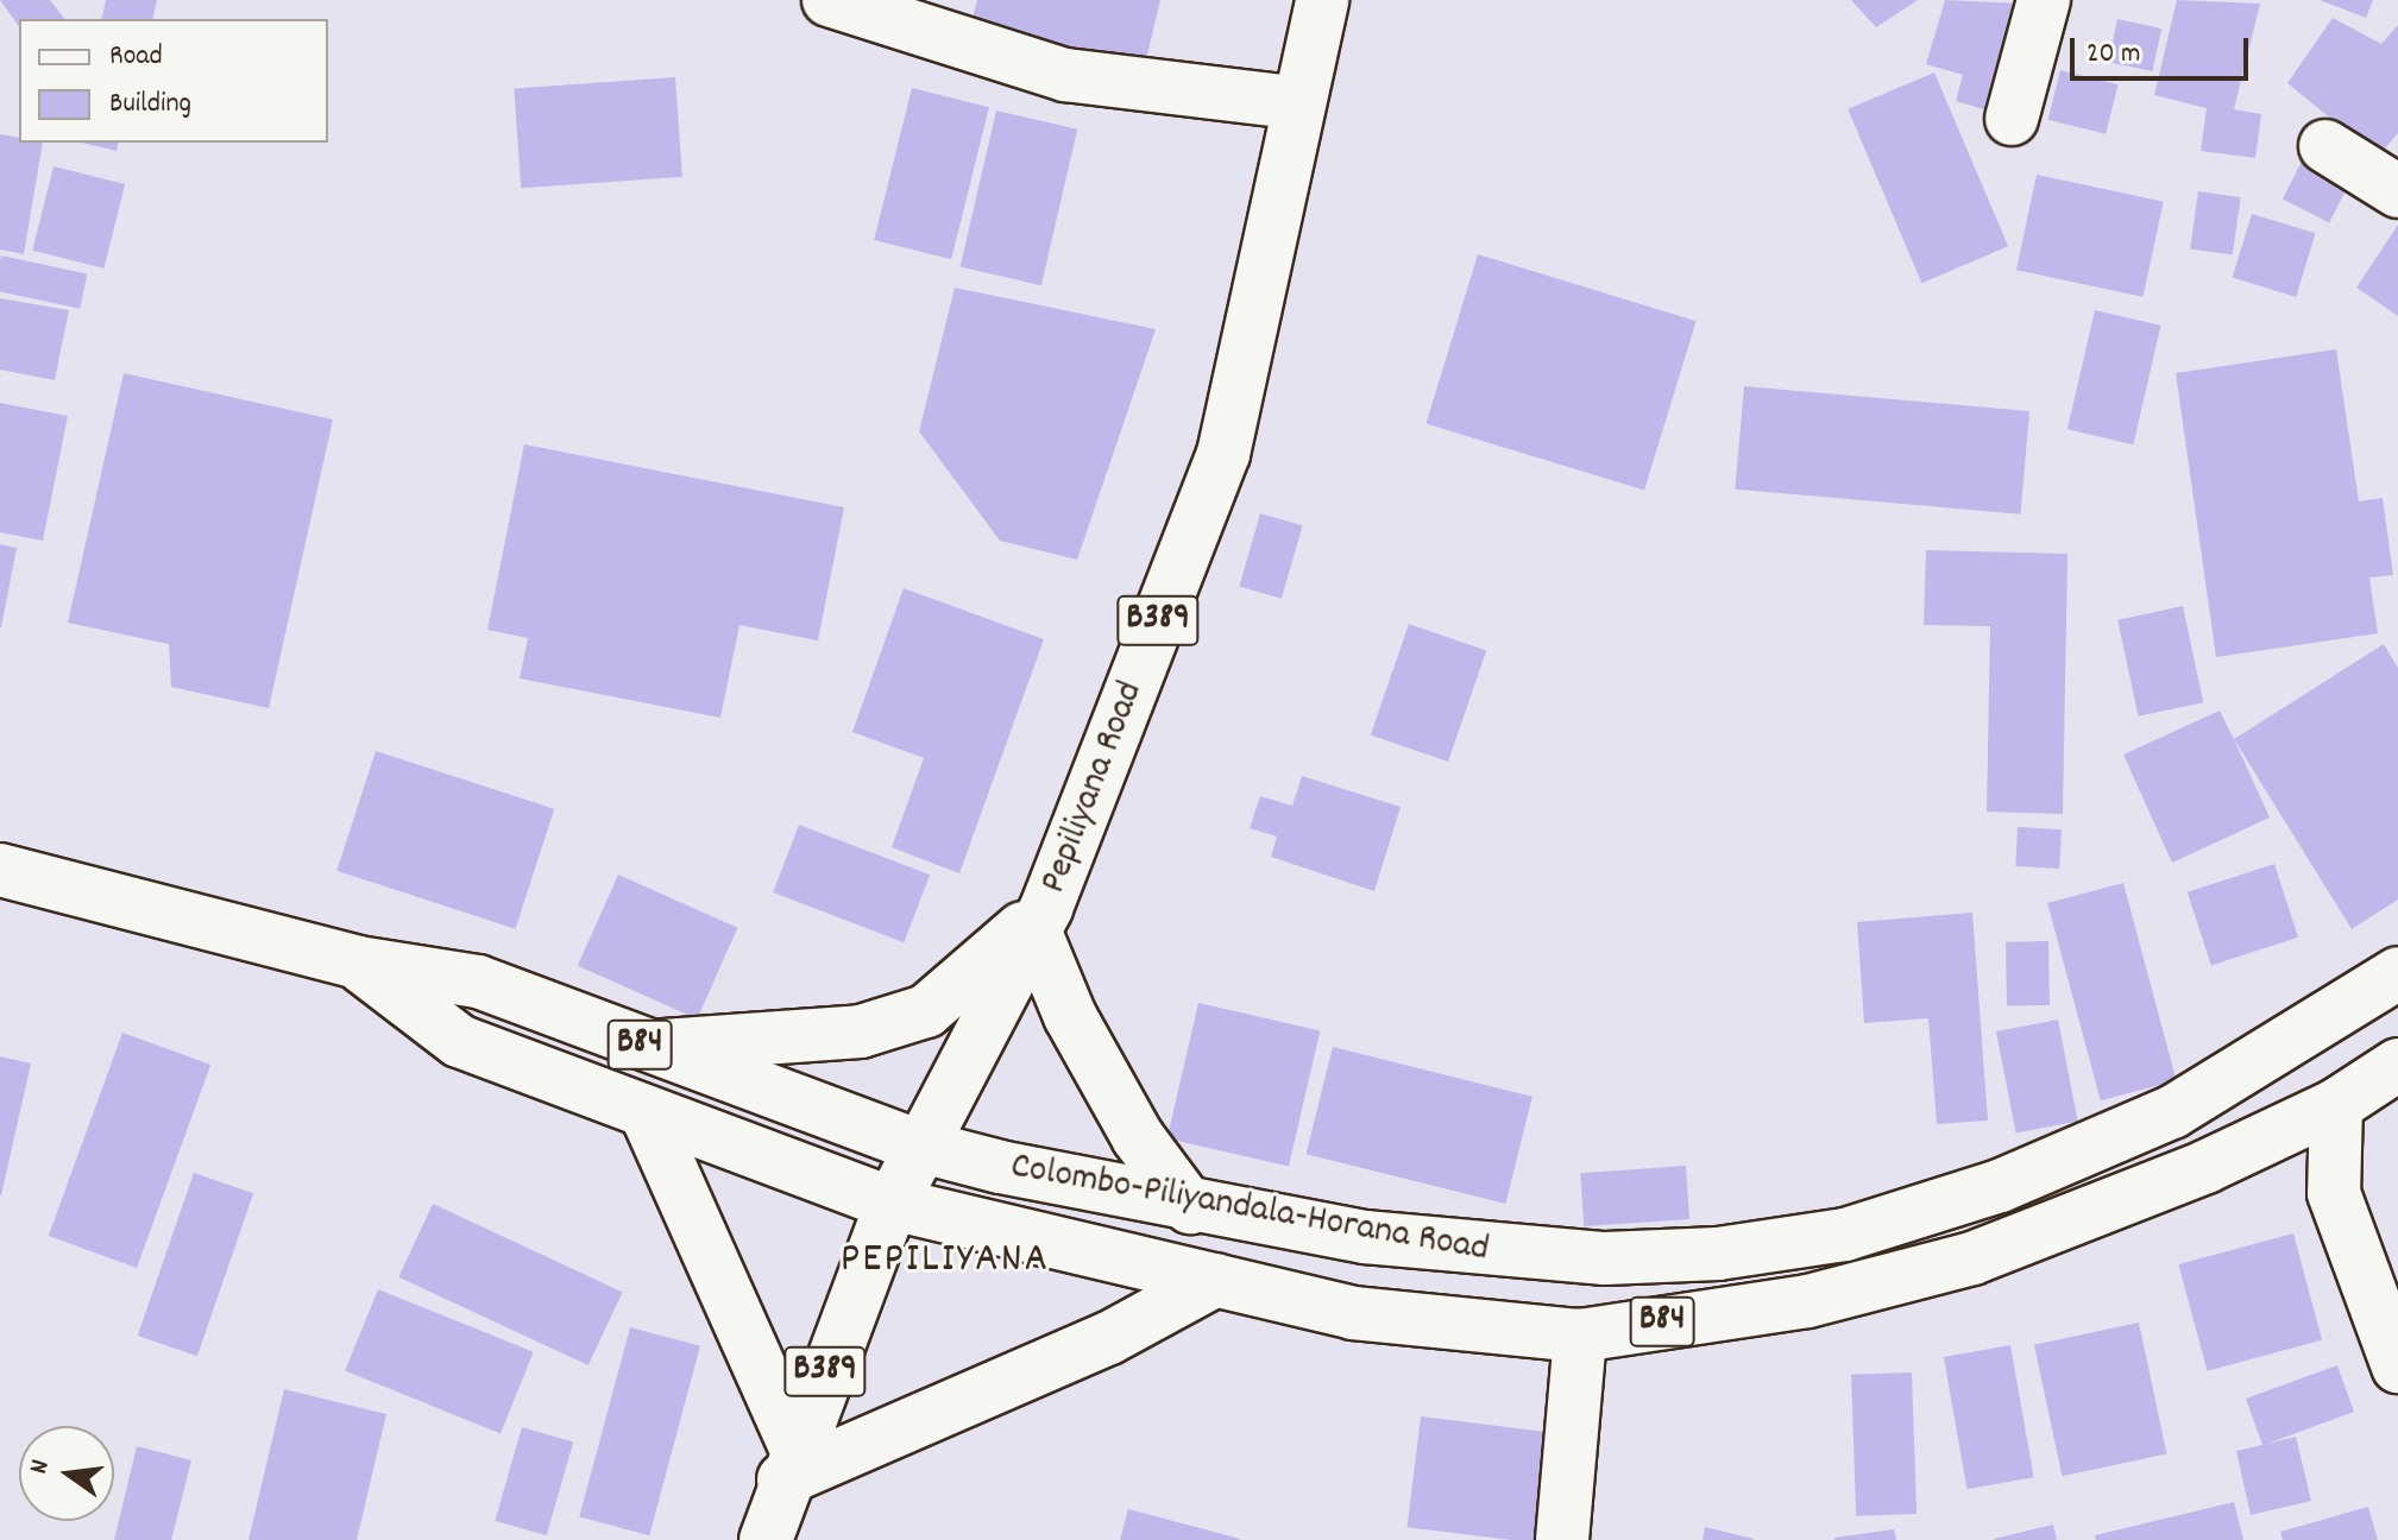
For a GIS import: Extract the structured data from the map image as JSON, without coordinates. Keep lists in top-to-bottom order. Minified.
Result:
{"streets":{"main road":["B389","Pepiliyana Road","B84","Colombo-Piliyandala-Horana Road"]},"crossings":[["Pepiliyana Road","Colombo-Piliyandala-Horana Road"]],"districts":["PEPILIYANA"],"legend":["Road","Building"],"scale_bar":"20 m","north":"left"}
